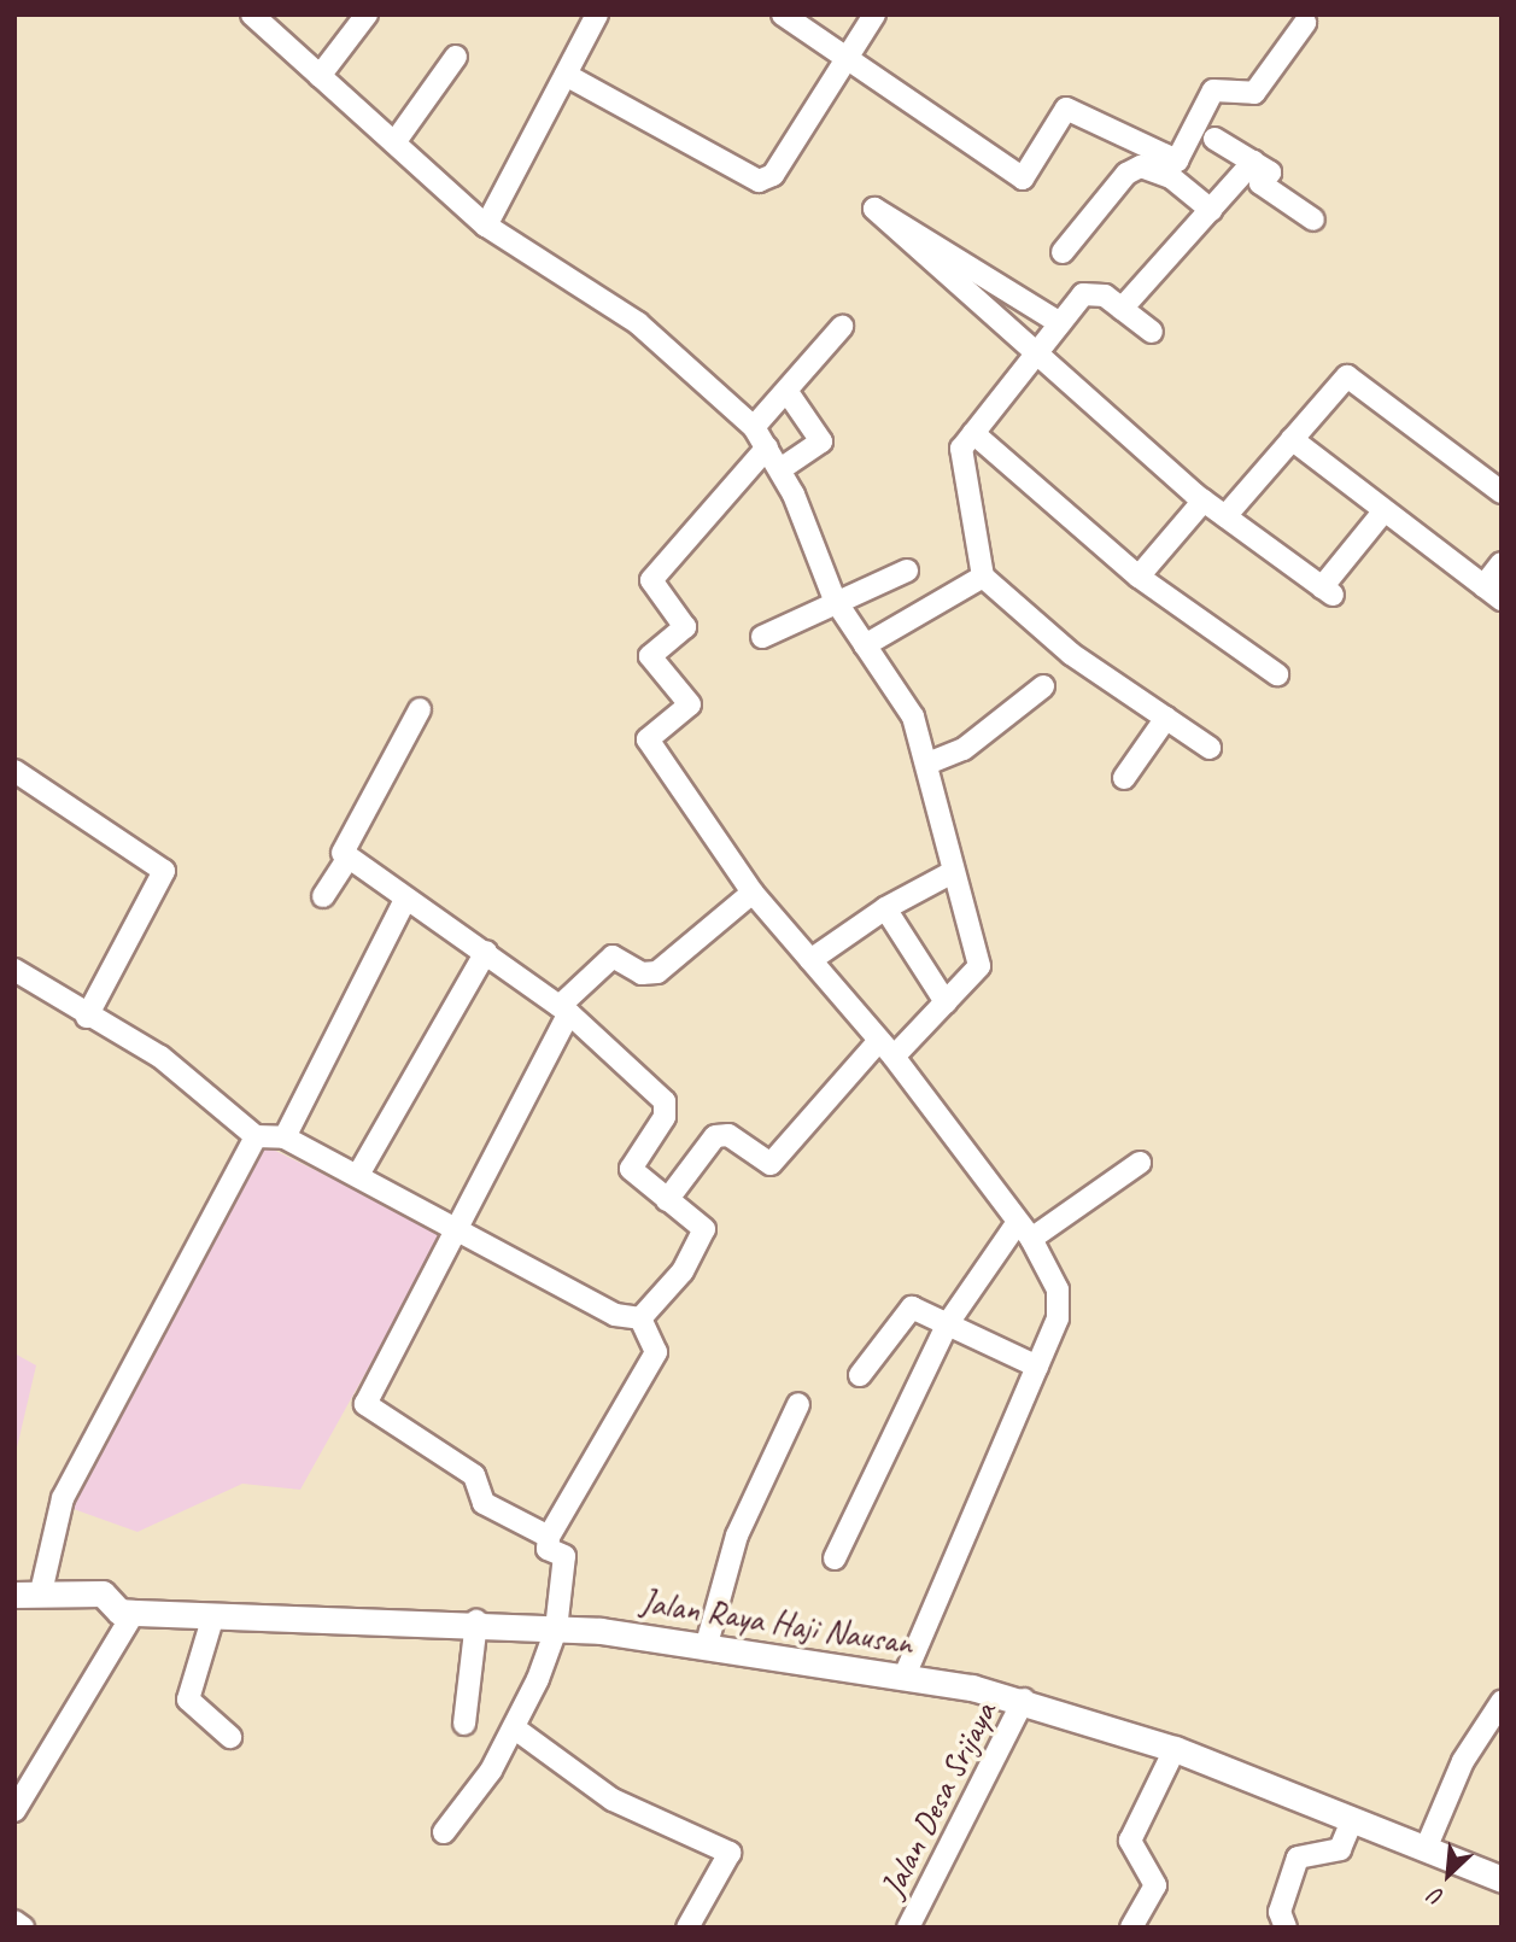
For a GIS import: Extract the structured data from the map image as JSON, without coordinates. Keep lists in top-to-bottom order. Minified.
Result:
{"streets":{"street":["Jalan Raya Haji Nausan","Jalan Desa Srijaya"]},"crossings":[["Jalan Raya Haji Nausan","Jalan Desa Srijaya"]],"north":"bottom left"}
